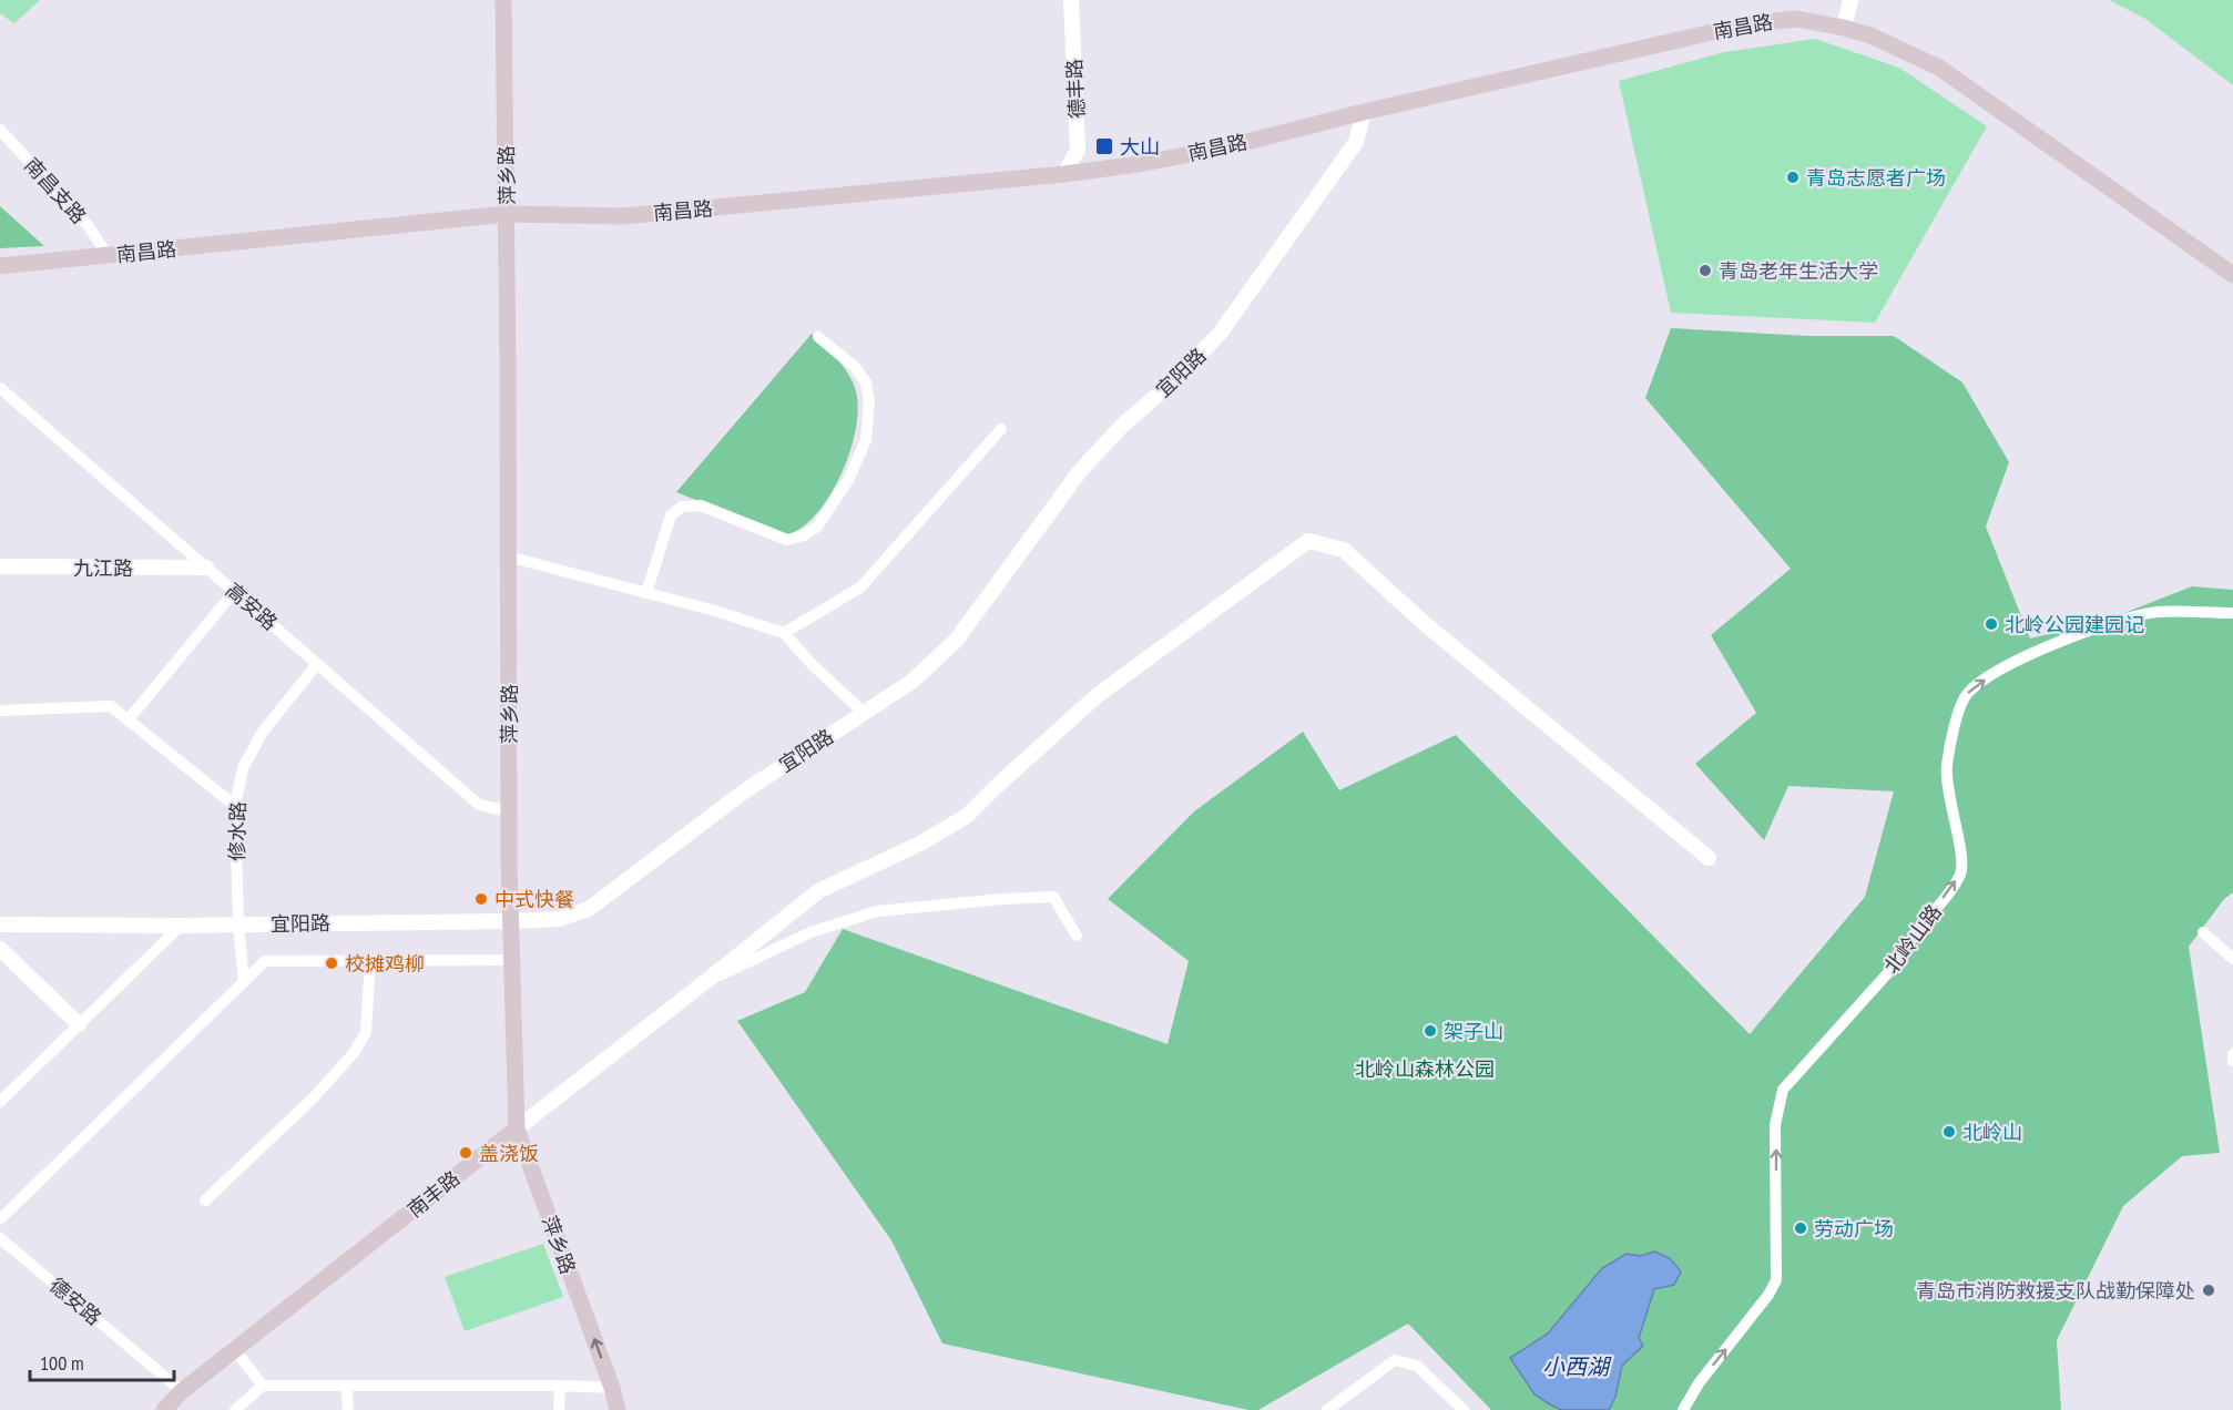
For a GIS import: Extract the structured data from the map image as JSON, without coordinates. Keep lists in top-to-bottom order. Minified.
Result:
{"streets":{"main road":["南昌路","萍乡路","南丰路"],"street":["德丰路","南昌支路","宜阳路","九江路","高安路","修水路","北岭山路","德安路"]},"crossings":[["南昌路","德丰路"],["南昌路","萍乡路"],["南昌路","南昌支路"],["南昌路","宜阳路"],["萍乡路","宜阳路"],["萍乡路","高安路"],["萍乡路","南丰路"],["宜阳路","修水路"],["九江路","高安路"],["高安路","修水路"],["南丰路","德安路"]],"one_way":["北岭山路"],"water":["小西湖"],"parks":["北岭山森林公园"],"places":{"transit":["大山"],"other":["青岛志愿者广场","青岛老年生活大学","北岭公园建园记","中式快餐","校摊鸡柳","架子山","北岭山","盖浇饭","劳动广场","青岛市消防救援支队战勤保障处"]},"scale_bar":"100 m"}
